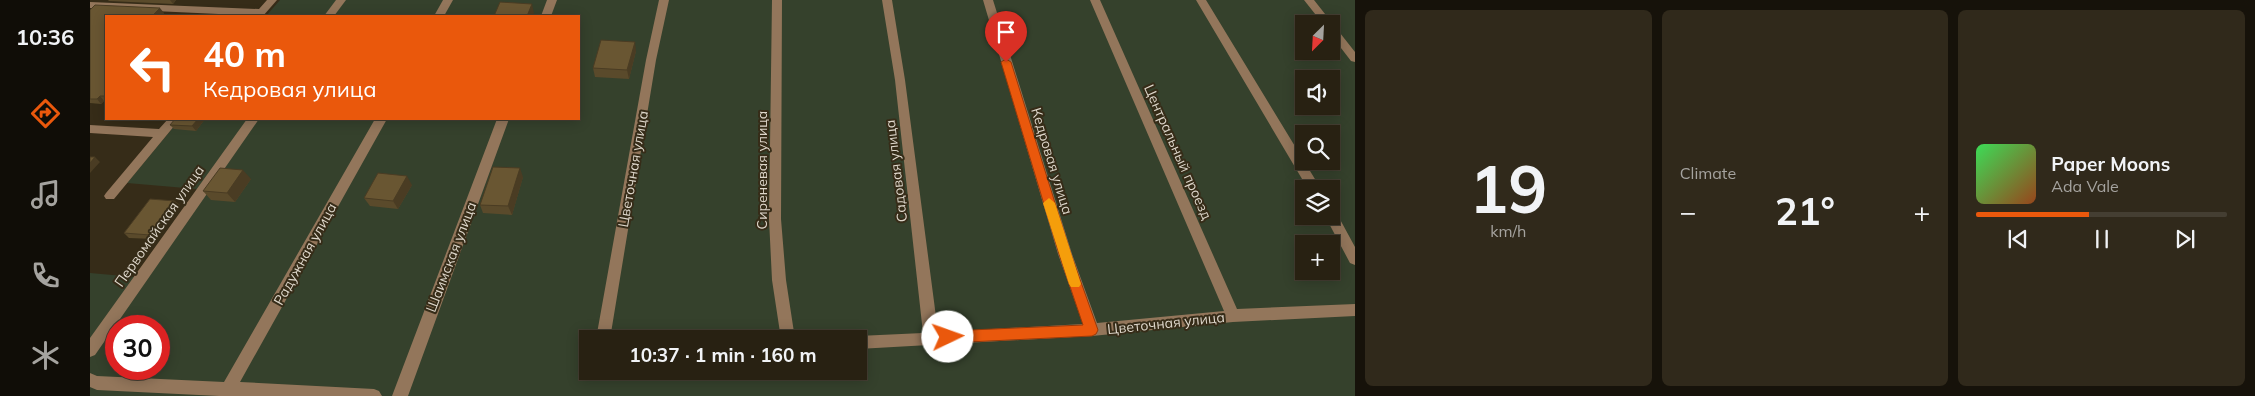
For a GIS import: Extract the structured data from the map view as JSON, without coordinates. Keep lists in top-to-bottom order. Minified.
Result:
{"streets":{"street":["Центральный проезд","Кедровая улица","Цветочная улица","Сиреневая улица","Садовая улица","Первомайская улица","Радужная улица","Шаимская улица"]},"crossings":[["Центральный проезд","Цветочная улица"],["Кедровая улица","Цветочная улица"],["Цветочная улица","Садовая улица"]],"north":"bottom left","page":{"tabs":"10:36","tile":[["19","km/h"],"Climate"],"map_buttons":"+","turn":["40 m","Кедровая улица"],"song":["Paper Moons","Ada Vale"],"heat":["−","21°","+"],"limit":"30","trip":"10:37 · 1 min · 160 m"}}
